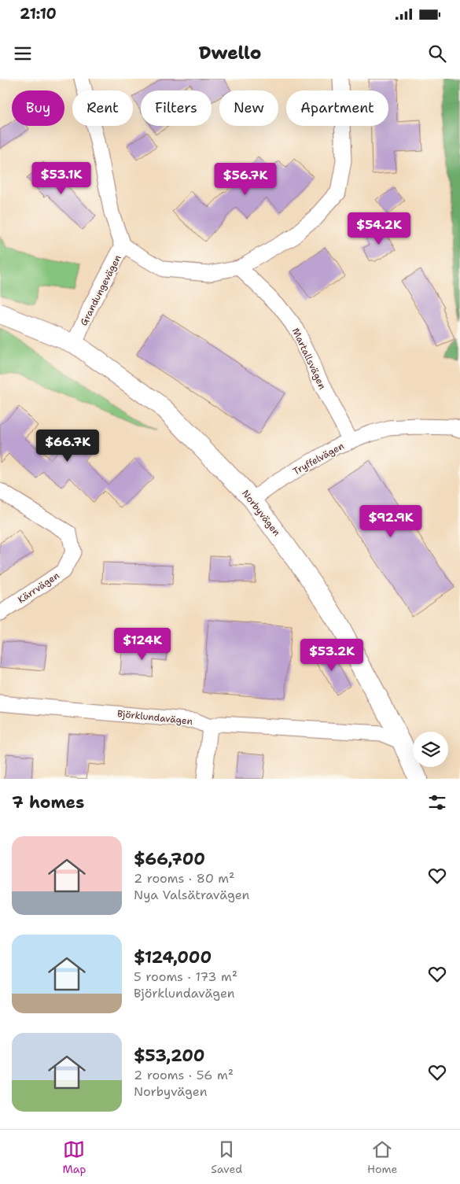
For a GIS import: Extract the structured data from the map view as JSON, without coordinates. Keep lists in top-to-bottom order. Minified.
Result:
{"streets":{"street":["Grandungevägen","Martallsvägen","Tryffelvägen","Norbyvägen","Kärrvägen","Björklundavägen"]},"crossings":[["Grandungevägen","Martallsvägen"],["Grandungevägen","Norbyvägen"],["Martallsvägen","Tryffelvägen"],["Tryffelvägen","Norbyvägen"],["Norbyvägen","Björklundavägen"]],"page":{"status":"21:10","header":"Dwello","chip":["Buy","Rent","Filters","New","Apartment"],"price":["$53.1K","$56.7K","$54.2K","$66.7K","$92.9K","$124K","$53.2K"],"heading":"7 homes","list":[{"name":"$66,700","note":"2 rooms · 80 m² · Nya Valsätravägen"},{"name":"$124,000","note":"5 rooms · 173 m² · Björklundavägen"},{"name":"$53,200","note":"2 rooms · 56 m² · Norbyvägen"}],"tabs":["Map","Saved","Home"]}}
